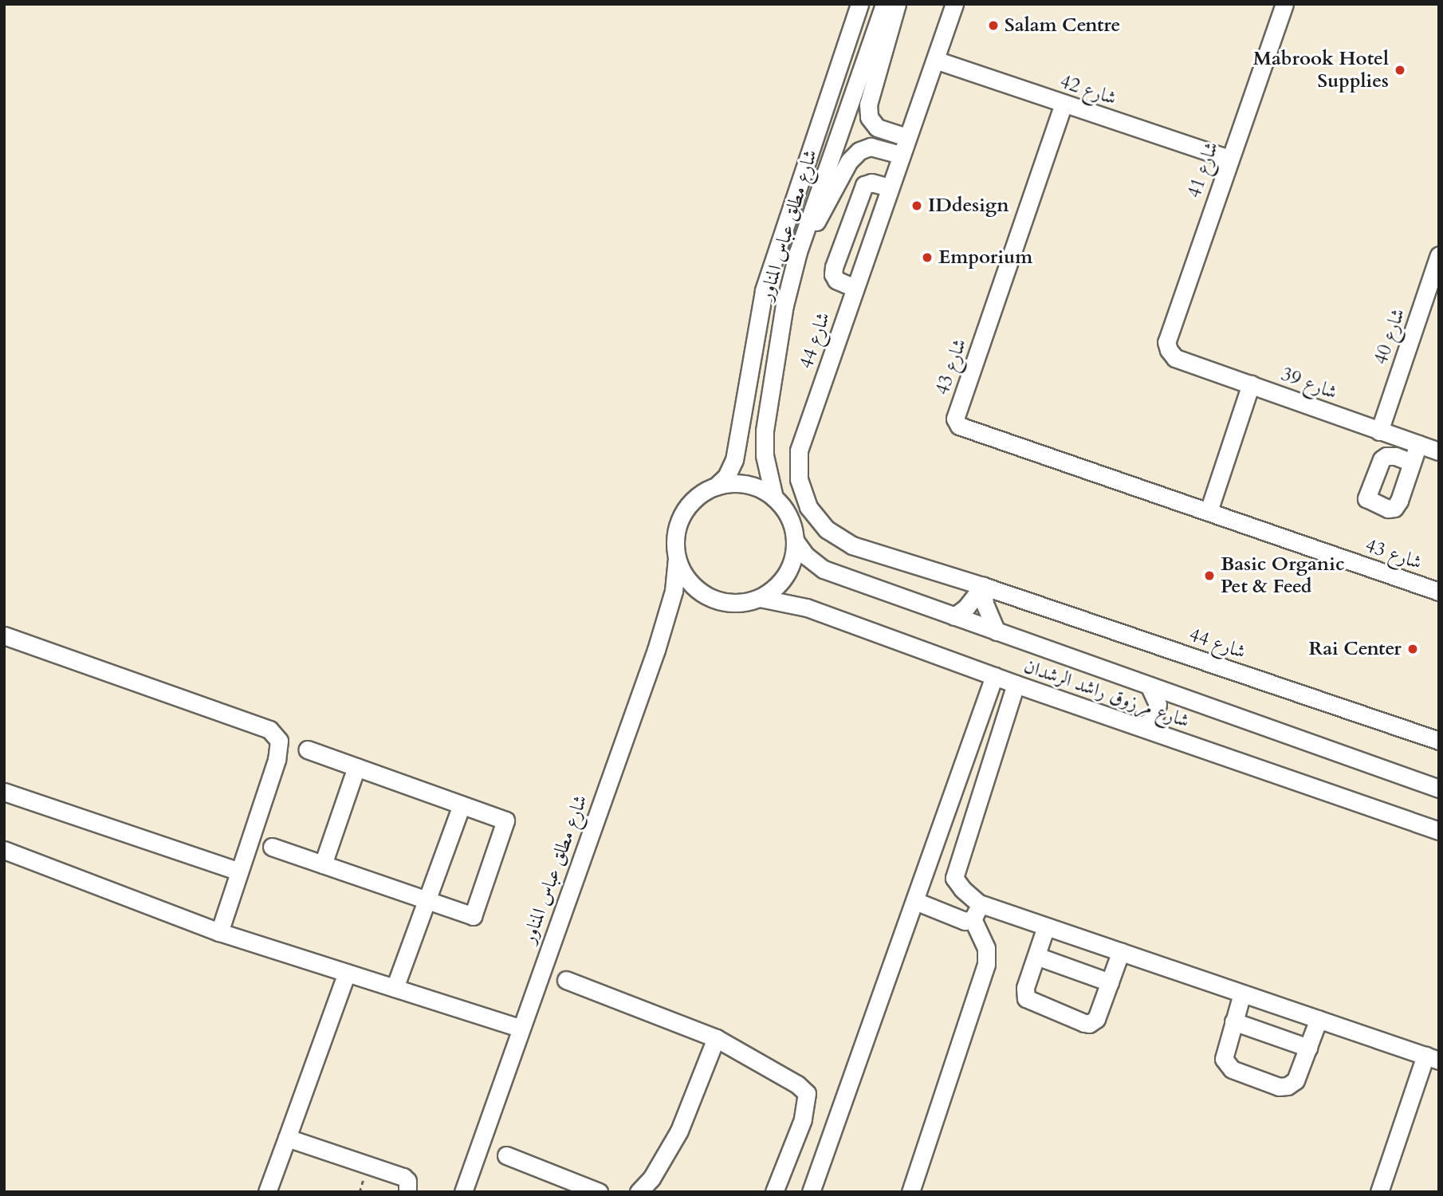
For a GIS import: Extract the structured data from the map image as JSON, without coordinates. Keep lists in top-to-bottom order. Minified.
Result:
{"streets":{"street":["شارع 42","شارع 41","شارع مطلق عباس المناور","شارع 40","شارع 44","شارع 43","شارع 39","شارع مرزوق راشد الرشدان"]},"crossings":[["شارع 42","شارع 41"],["شارع 42","شارع 44"],["شارع 42","شارع 43"],["شارع 41","شارع 39"],["شارع مطلق عباس المناور","شارع مرزوق راشد الرشدان"],["شارع 40","شارع 39"]],"places":["Salam Centre","Mabrook Hotel Supplies","IDdesign","Emporium","Basic Organic Pet & Feed","Rai Center"]}
